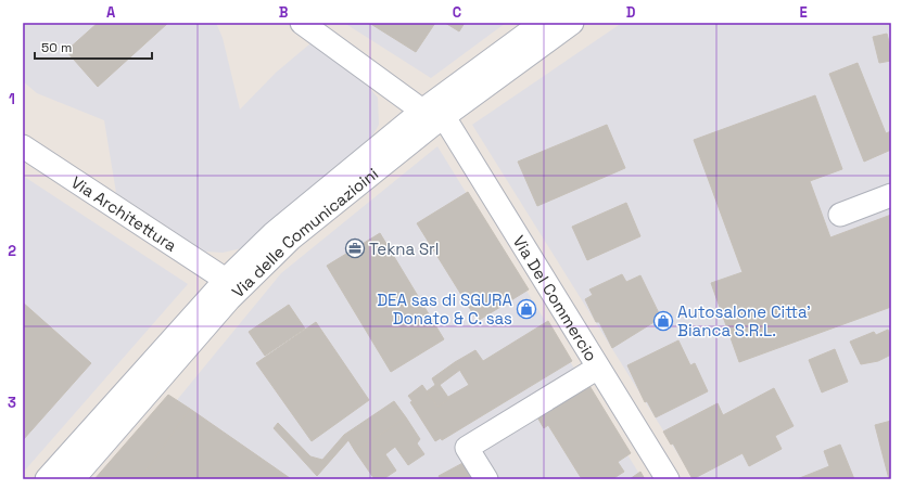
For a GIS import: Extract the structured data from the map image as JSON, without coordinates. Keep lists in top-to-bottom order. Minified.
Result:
{"streets":{"street":["Via Architettura","Via delle Comunicazioini","Via Del Commercio"]},"crossings":[["Via Architettura","Via delle Comunicazioini"],["Via delle Comunicazioini","Via Del Commercio"]],"places":{"office":["Tekna Srl"],"shop":["DEA sas di SGURA Donato & C. sas","Autosalone Citta' Bianca S.R.L."]},"scale_bar":"50 m","grid":{"columns":["A","B","C","D","E"],"rows":["1","2","3"]}}
